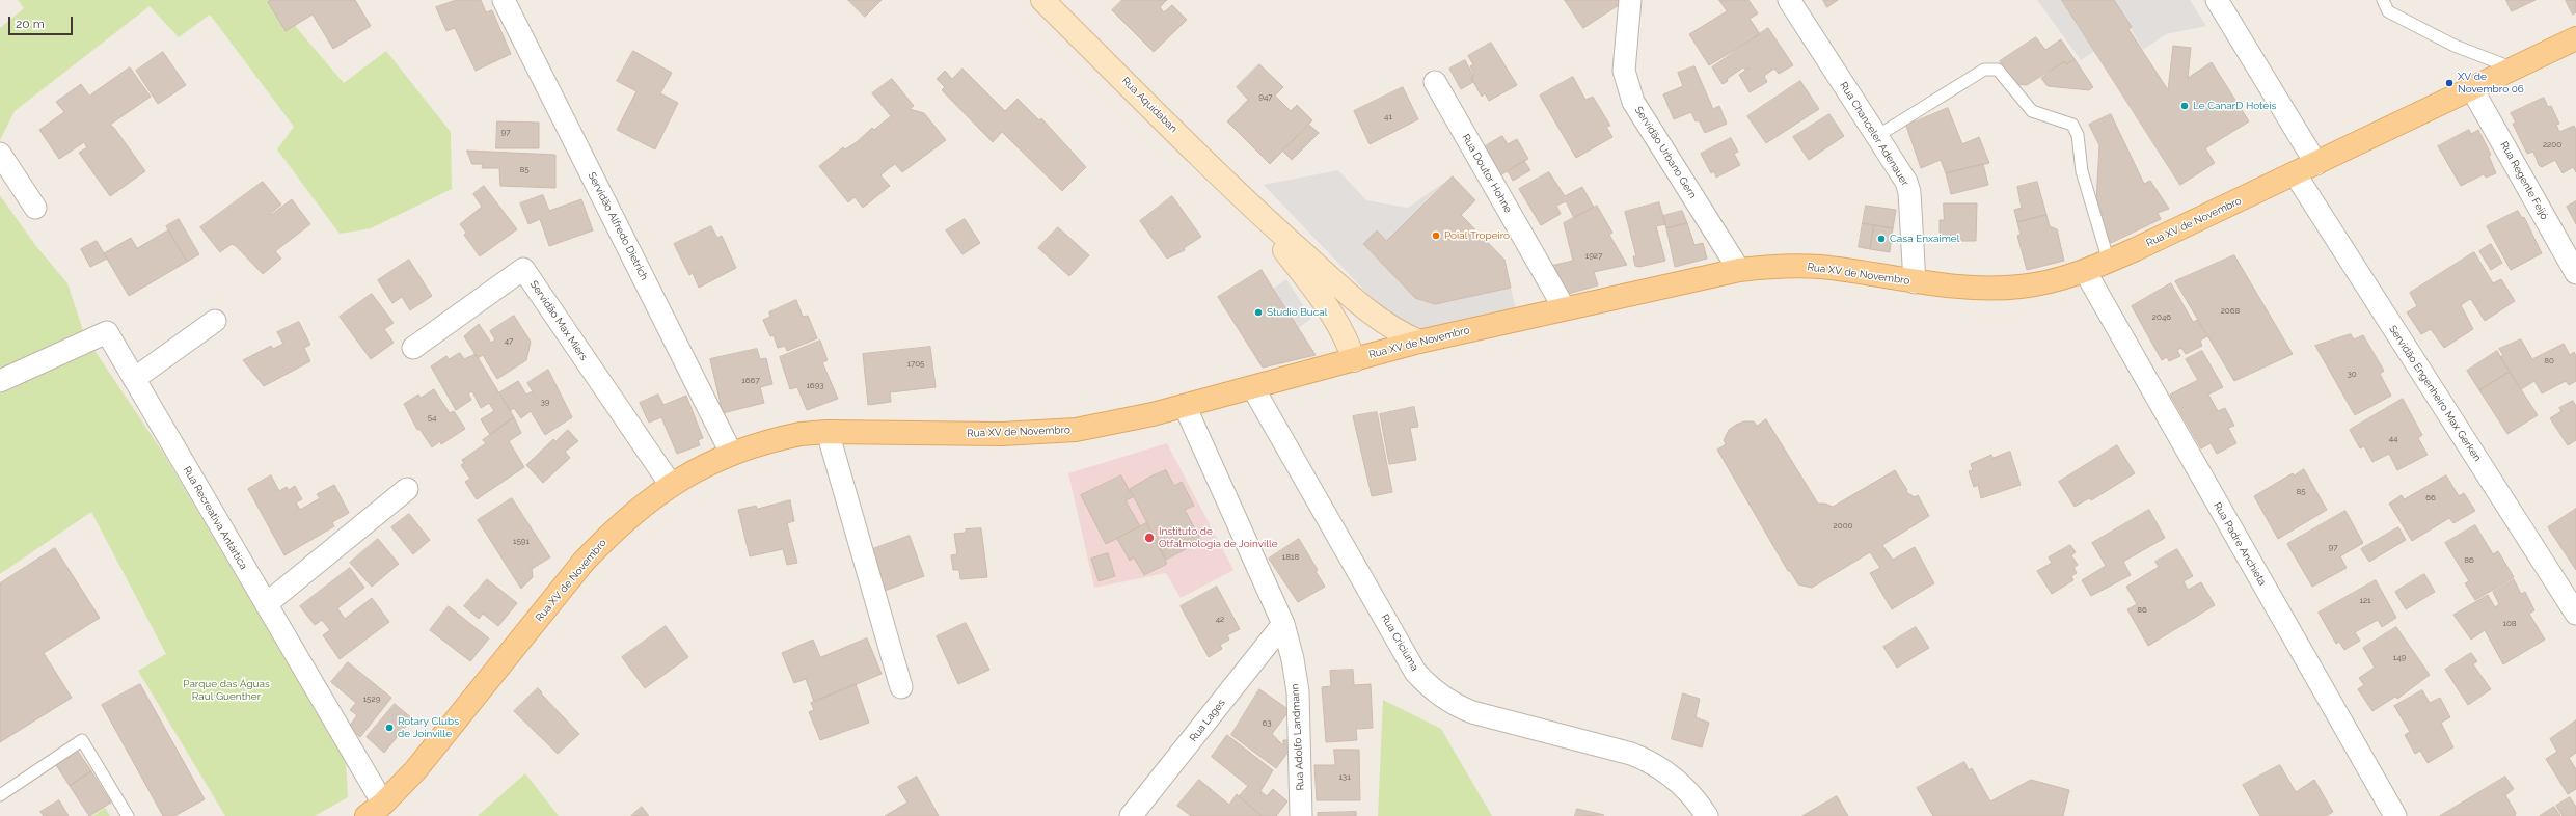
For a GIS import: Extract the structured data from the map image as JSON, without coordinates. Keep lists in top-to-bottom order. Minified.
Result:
{"streets":{"main road":["Rua XV de Novembro"],"street":["Rua Aquidaban","Rua Chanceler Adenauer","Servidão Urbano Gern","Rua Doutor Hohne","Rua Regente Feijó","Servidão Alfredo Dietrich","Servidão Max Miers","Servidão Engenheiro Max Gerken","Rua Recreativa Antártica","Rua Padre Anchieta","Rua Criciúma","Rua Lages","Rua Adolfo Landmann"]},"crossings":[["Rua Aquidaban","Rua XV de Novembro"],["Rua Chanceler Adenauer","Rua XV de Novembro"],["Servidão Urbano Gern","Rua XV de Novembro"],["Rua Doutor Hohne","Rua XV de Novembro"],["Rua Regente Feijó","Rua XV de Novembro"],["Rua XV de Novembro","Servidão Alfredo Dietrich"],["Rua XV de Novembro","Servidão Max Miers"],["Rua XV de Novembro","Servidão Engenheiro Max Gerken"],["Rua XV de Novembro","Rua Recreativa Antártica"],["Rua XV de Novembro","Rua Padre Anchieta"],["Rua XV de Novembro","Rua Criciúma"],["Rua XV de Novembro","Rua Adolfo Landmann"],["Rua Lages","Rua Adolfo Landmann"]],"parks":["Parque das Águas Raul Guenther"],"places":["XV de Novembro 06","Le CanarD Hotéis","Poial Tropeiro","Casa Enxaimel","Studio Bucal","Instituto de Otfalmologia de Joinville","Rotary Clubs de Joinville"],"house_numbers":["947","41","97","2200","85","1927","2068","2046","47","80","1705","30","1667","1693","39","54","44","85","66","2000","1591","97","1818","86","121","86","42","108","149","1529","63","131"],"scale_bar":"20 m"}
